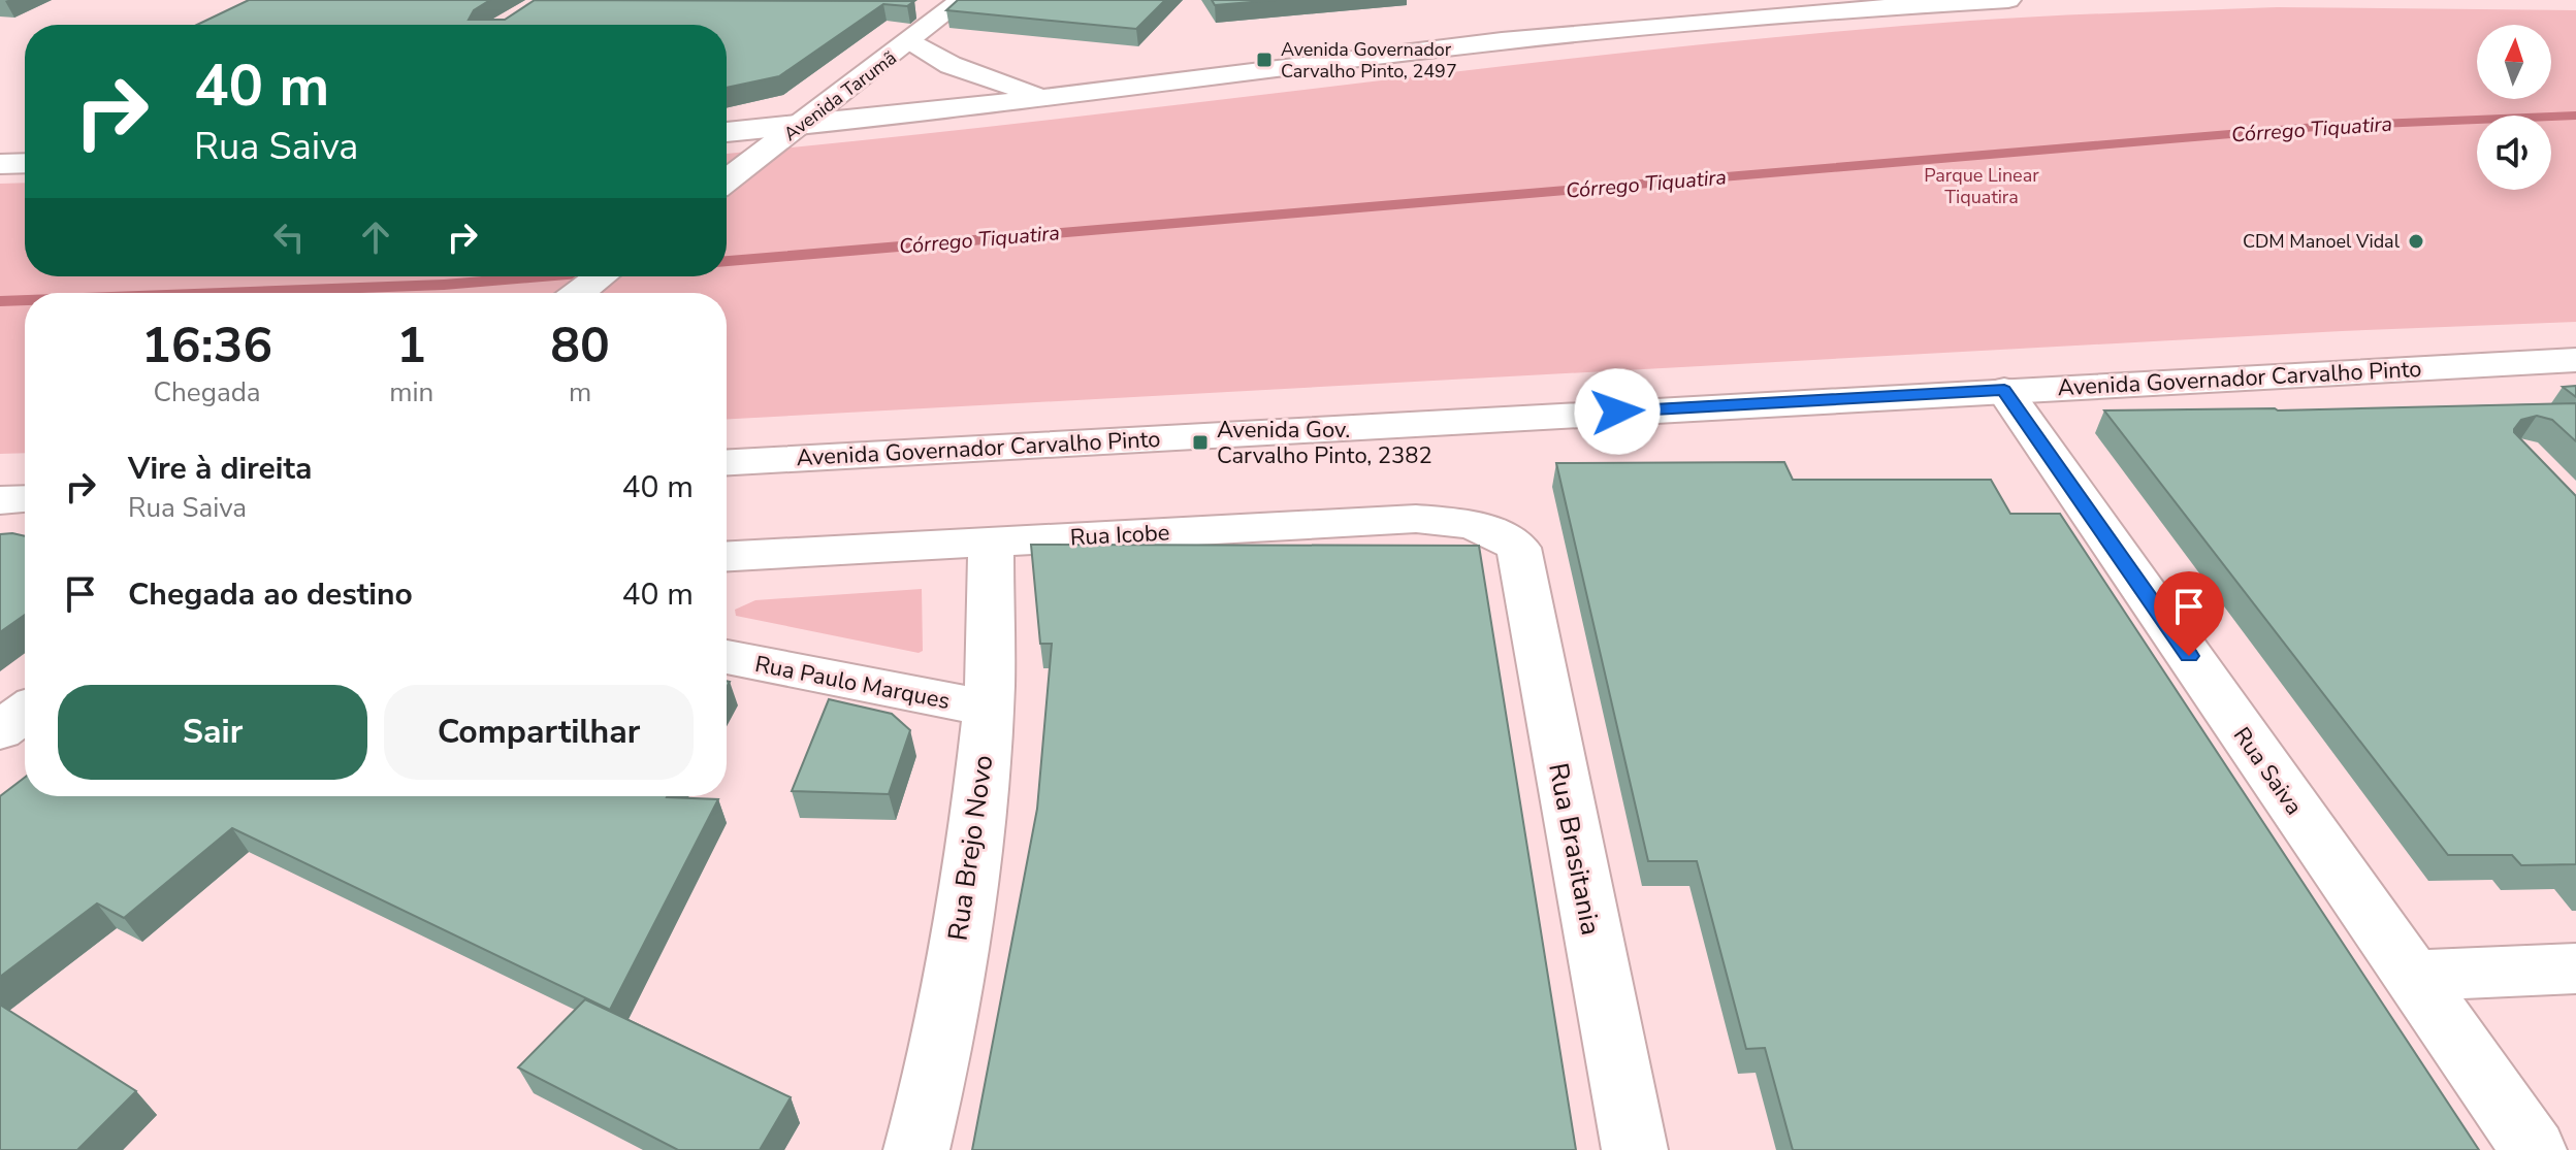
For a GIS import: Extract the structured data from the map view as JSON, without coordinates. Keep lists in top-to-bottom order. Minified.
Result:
{"streets":{"main road":["Avenida Tarumã","Avenida Governador Carvalho Pinto","Rua Icobe","Rua Paulo Marques","Rua Saiva","Rua Brejo Novo","Rua Brasitania"]},"crossings":[["Avenida Governador Carvalho Pinto","Rua Saiva"],["Rua Icobe","Rua Brejo Novo"],["Rua Icobe","Rua Brasitania"],["Rua Paulo Marques","Rua Brejo Novo"]],"water":["Córrego Tiquatira"],"parks":["Parque Linear Tiquatira"],"places":{"transit":["Avenida Governador Carvalho Pinto, 2497","Avenida Gov. Carvalho Pinto, 2382"],"other":["CDM Manoel Vidal"]},"north":"top","page":{"turn":["40 m","Rua Saiva"],"eta":["16:36","Chegada","1","min","80","m"],"list":[{"name":"Vire à direita","note":"Rua Saiva","value":"40 m"},{"name":"Chegada ao destino","value":"40 m"}],"buttons":["Sair","Compartilhar"]}}
